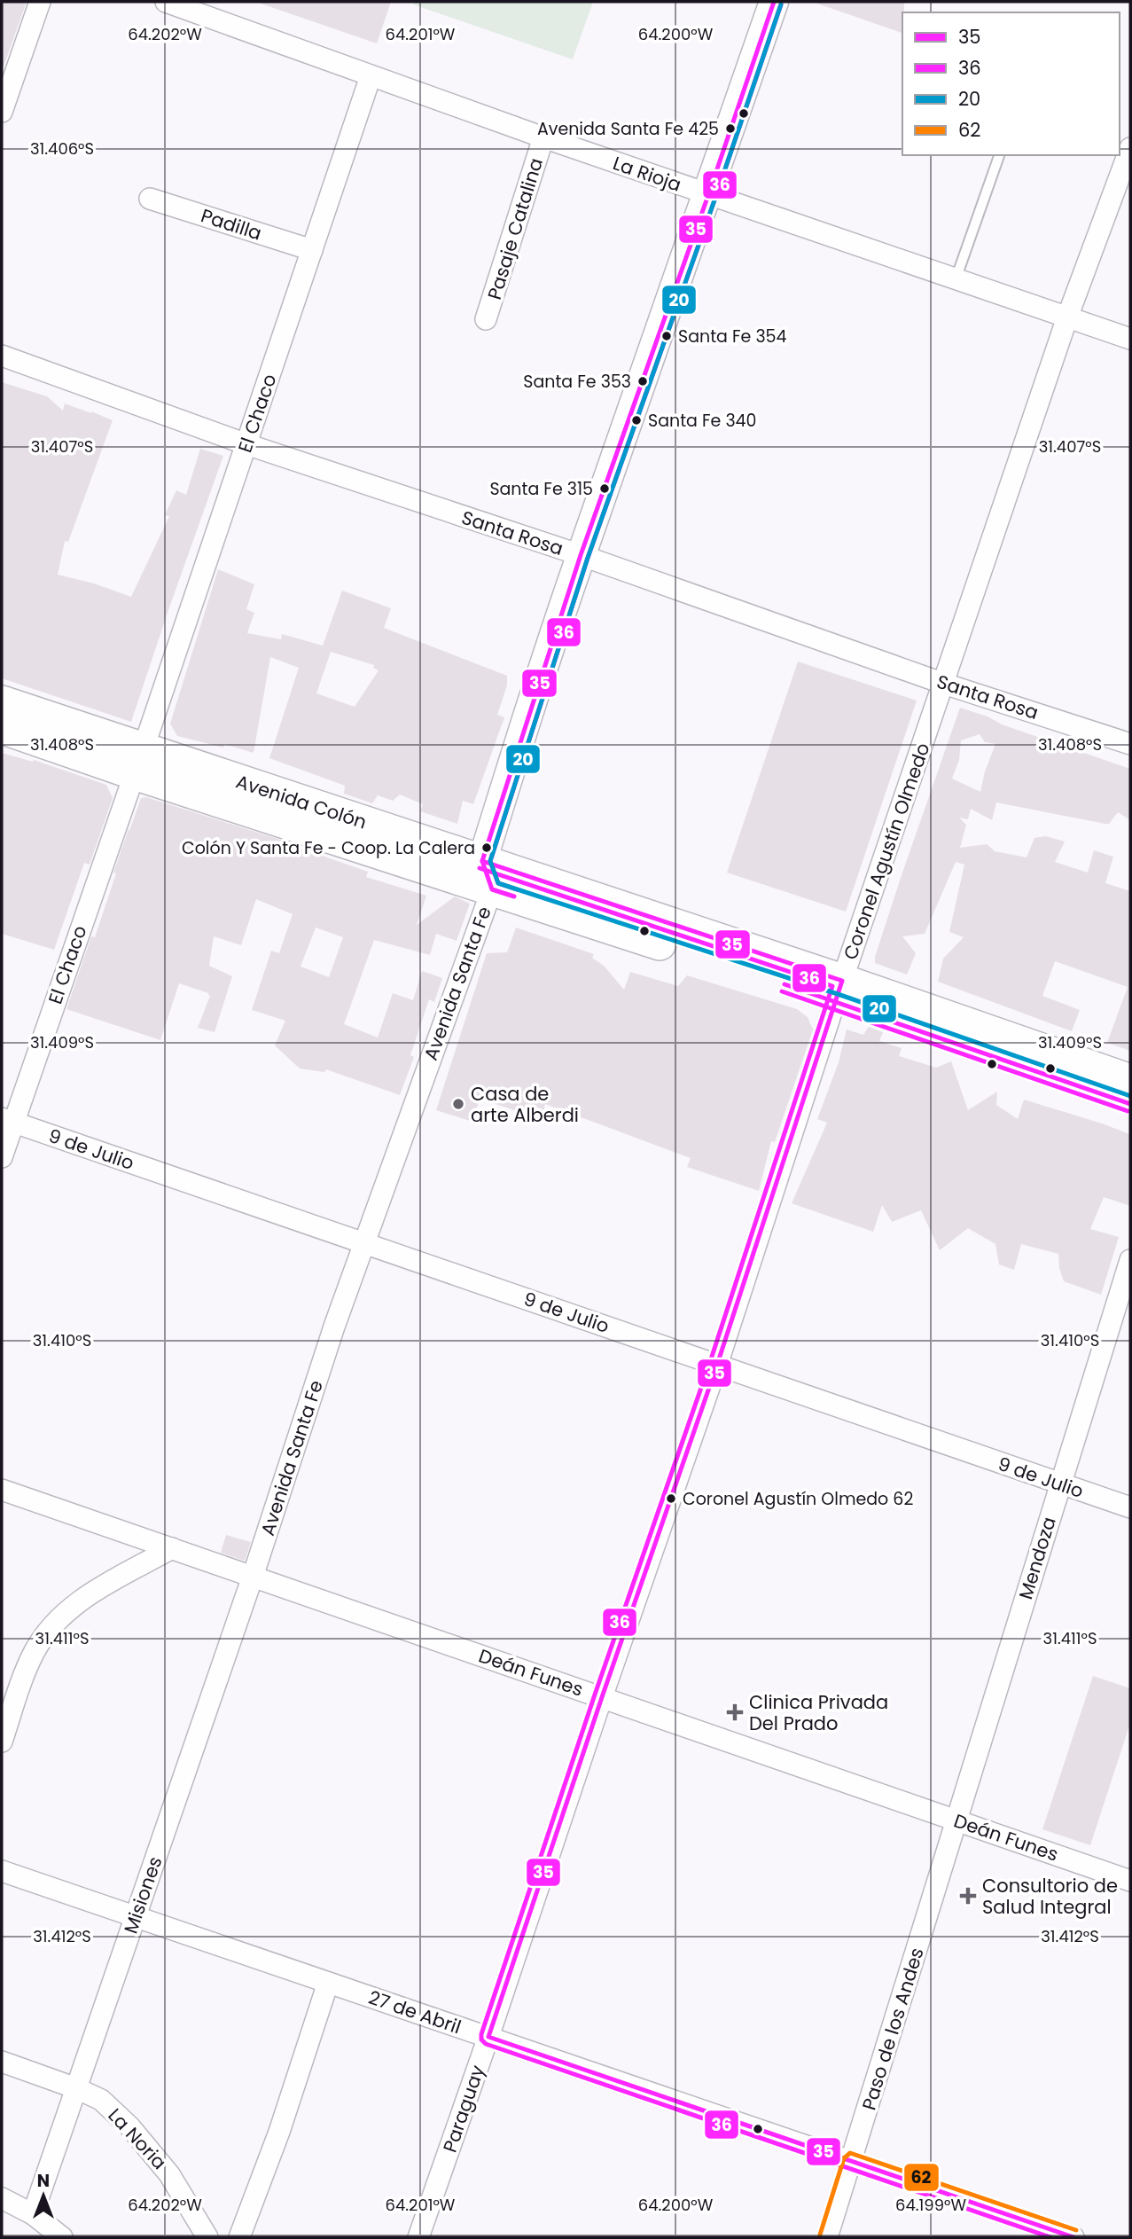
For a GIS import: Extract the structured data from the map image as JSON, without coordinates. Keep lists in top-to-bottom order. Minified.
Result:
{"streets":{"main road":["Avenida Colón","Avenida Santa Fe"],"street":["La Rioja","Padilla","Pasaje Catalina","El Chaco","Santa Rosa","Coronel Agustín Olmedo","9 de Julio","Mendoza","Deán Funes","Misiones","27 de Abril","Paso de los Andes","Paraguay","La Noria"]},"crossings":[["La Rioja","Pasaje Catalina"],["La Rioja","El Chaco"],["La Rioja","Coronel Agustín Olmedo"],["La Rioja","Avenida Santa Fe"],["Padilla","El Chaco"],["El Chaco","Santa Rosa"],["El Chaco","Avenida Colón"],["El Chaco","9 de Julio"],["Santa Rosa","Coronel Agustín Olmedo"],["Santa Rosa","Avenida Santa Fe"],["Avenida Colón","Coronel Agustín Olmedo"],["Avenida Colón","Avenida Santa Fe"],["Coronel Agustín Olmedo","9 de Julio"],["Coronel Agustín Olmedo","Deán Funes"],["Coronel Agustín Olmedo","Paraguay"],["Avenida Santa Fe","9 de Julio"],["Avenida Santa Fe","Deán Funes"],["Avenida Santa Fe","Misiones"],["9 de Julio","Mendoza"],["Mendoza","Deán Funes"],["Mendoza","Paso de los Andes"],["Deán Funes","Misiones"],["Deán Funes","Paso de los Andes"],["Deán Funes","Paraguay"],["Misiones","27 de Abril"],["Misiones","La Noria"],["27 de Abril","Paso de los Andes"],["27 de Abril","Paraguay"]],"places":{"other":["Avenida Santa Fe 425","Santa Fe 354","Santa Fe 353","Santa Fe 340","Santa Fe 315","Colón Y Santa Fe - Coop. La Calera","Casa de arte Alberdi","Coronel Agustín Olmedo 62"],"health":["Clinica Privada Del Prado","Consultorio de Salud Integral"]},"lines":["transit line 35","transit line 36","transit line 20","transit line 62"],"legend":["35","36","20","62"],"north":"top","coordinates":["64.202°W","64.201°W","64.200°W","31.406°S","31.407°S","31.408°S","31.409°S","31.410°S","31.411°S","31.412°S","64.199°W"]}
